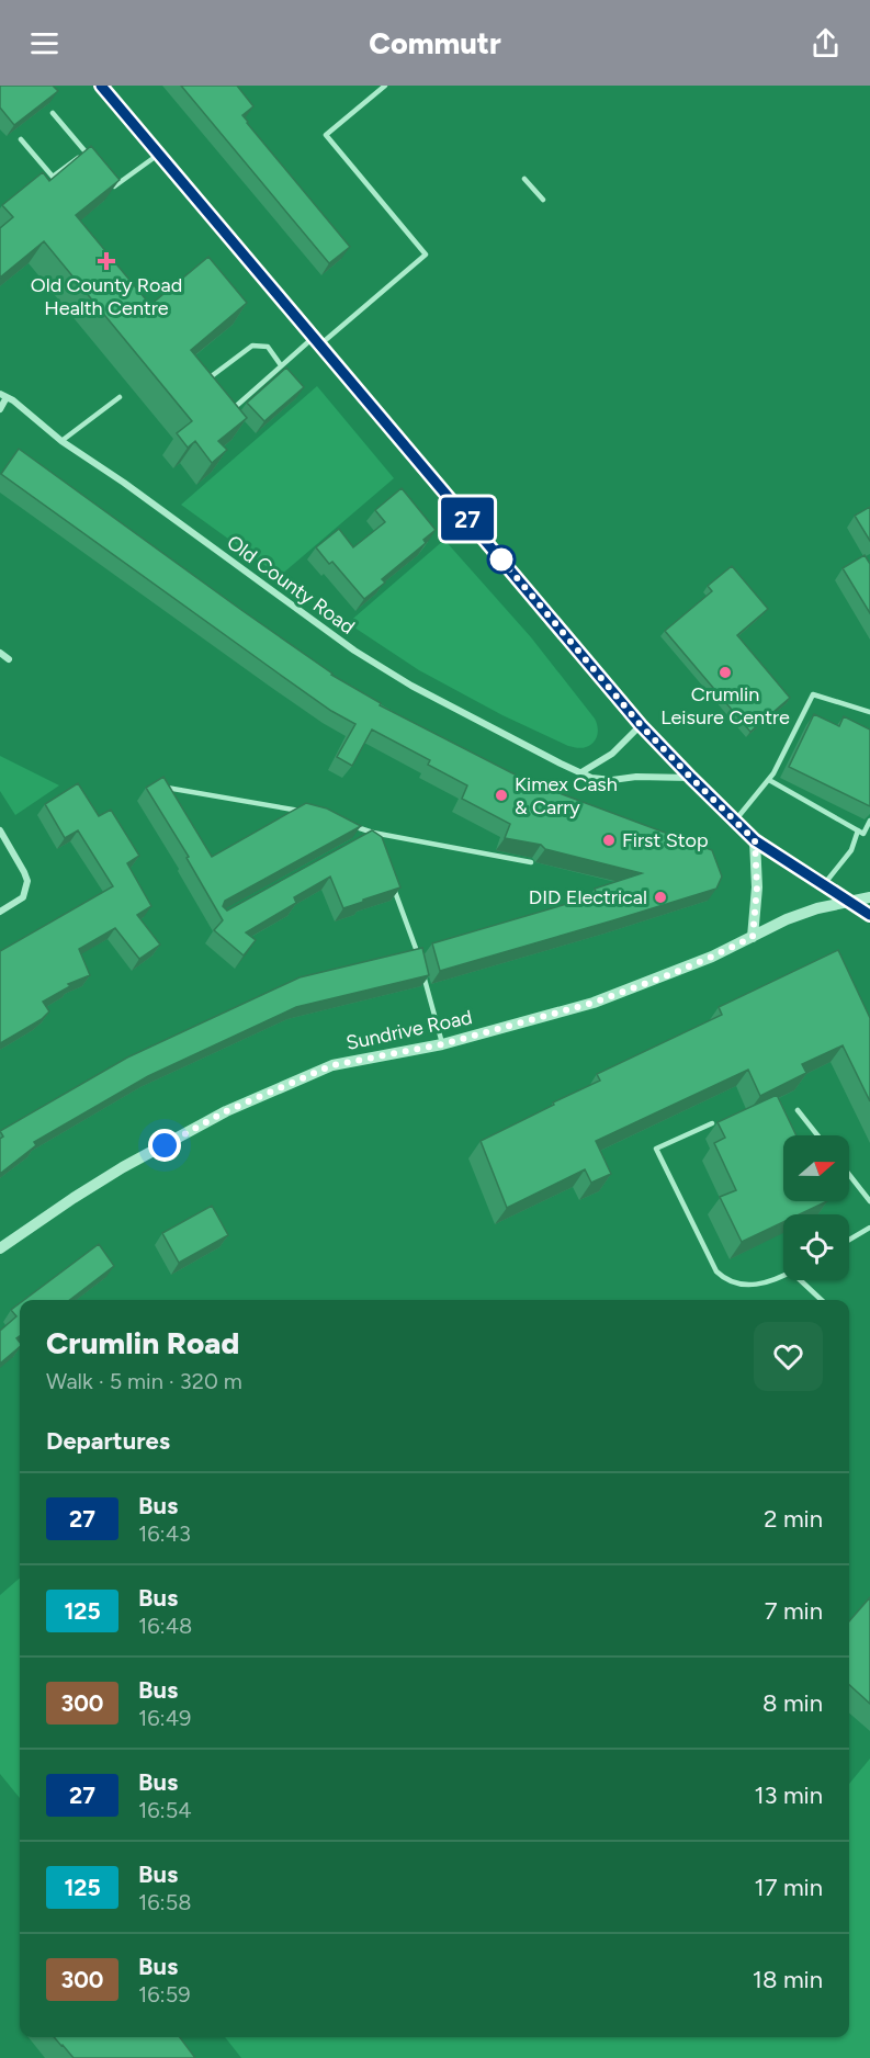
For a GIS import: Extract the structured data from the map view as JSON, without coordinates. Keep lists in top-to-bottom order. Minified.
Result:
{"streets":{"street":["Old County Road","Sundrive Road"]},"places":{"health":["Old County Road Health Centre"],"other":["Crumlin Leisure Centre","Kimex Cash & Carry","First Stop","DID Electrical"]},"lines":["bus line 27"],"north":"right","page":{"header":"Commutr","on_map":"27","heading":[["Crumlin Road","Walk · 5 min · 320 m"],"Departures"],"list":[{"mark":"27","name":"Bus","note":"16:43","value":"2 min"},{"mark":"125","name":"Bus","note":"16:48","value":"7 min"},{"mark":"300","name":"Bus","note":"16:49","value":"8 min"},{"mark":"27","name":"Bus","note":"16:54","value":"13 min"},{"mark":"125","name":"Bus","note":"16:58","value":"17 min"},{"mark":"300","name":"Bus","note":"16:59","value":"18 min"}]}}
